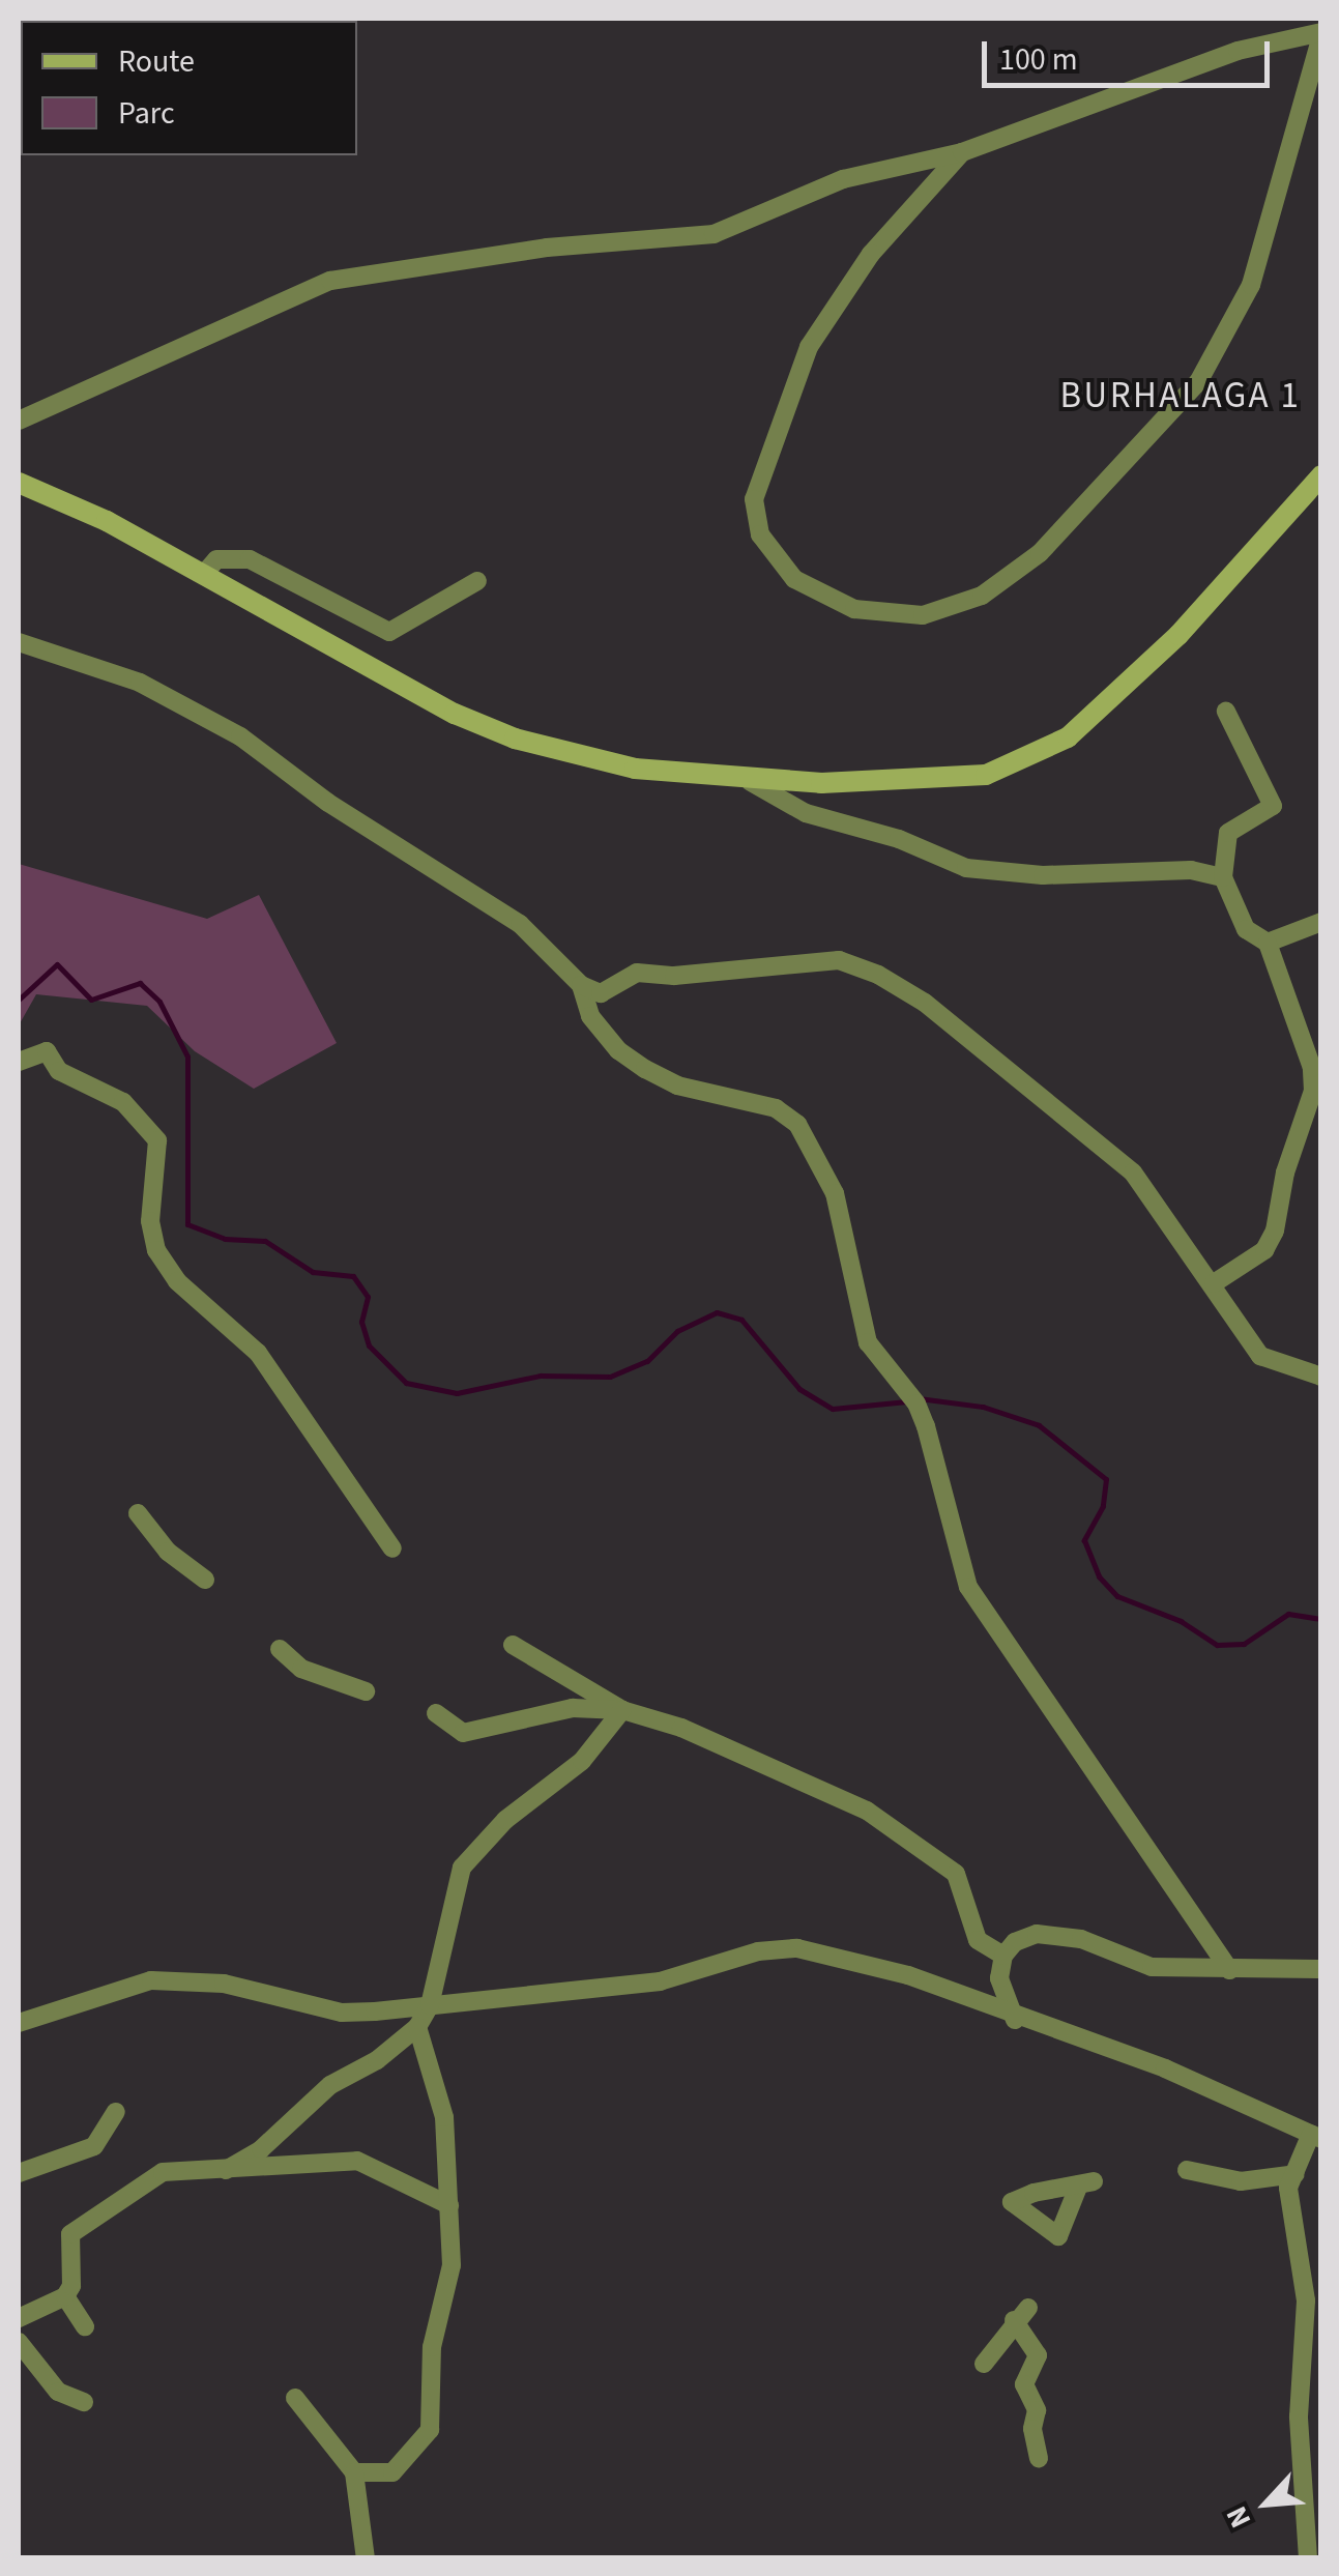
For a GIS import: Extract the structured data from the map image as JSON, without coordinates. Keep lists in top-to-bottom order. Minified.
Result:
{"districts":["BURHALAGA 1"],"legend":["Route","Parc"],"scale_bar":"100 m","north":"bottom left"}
